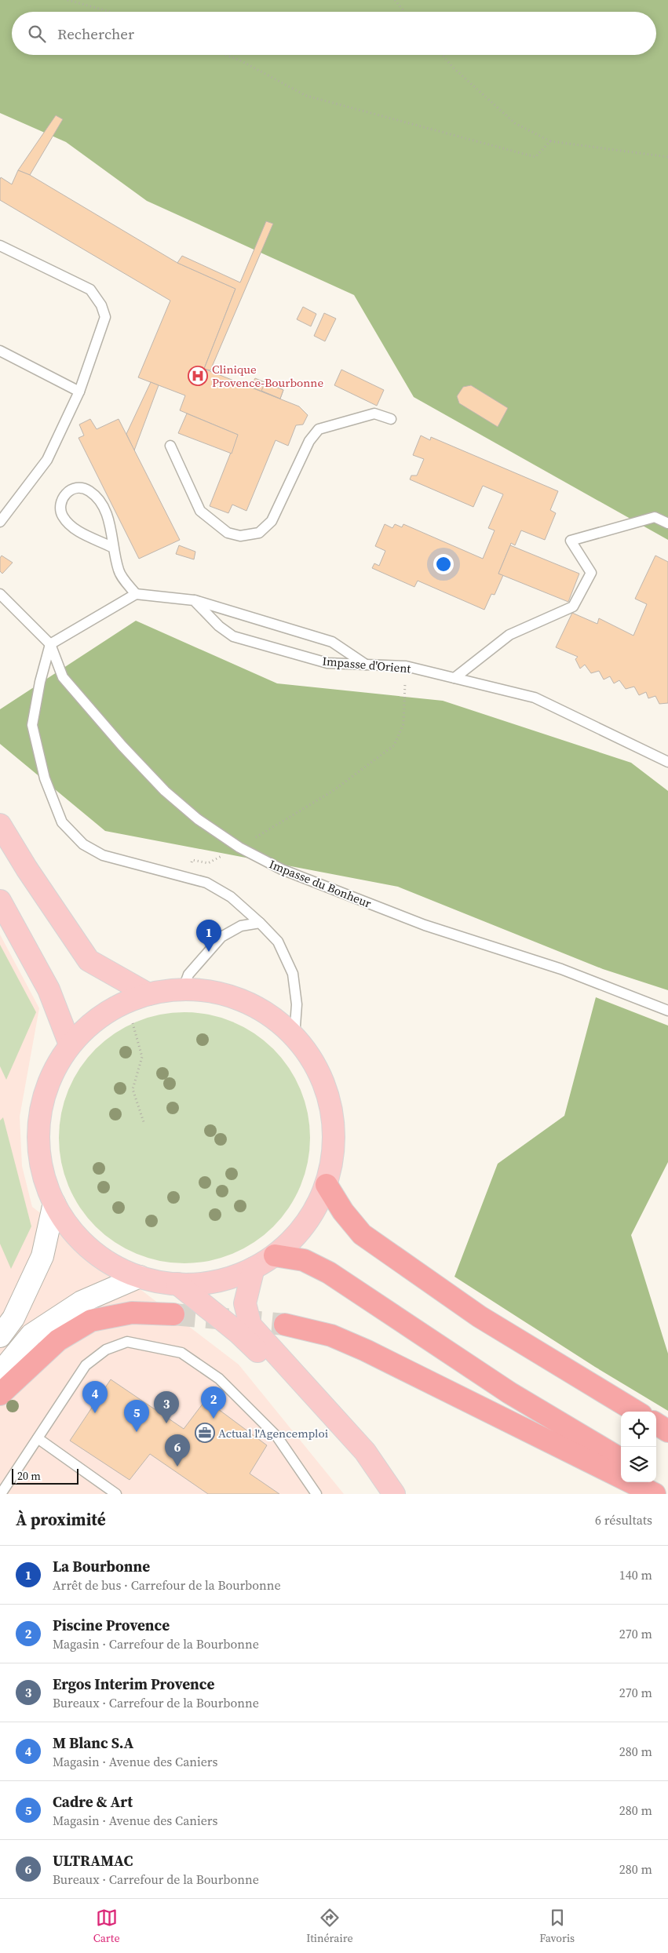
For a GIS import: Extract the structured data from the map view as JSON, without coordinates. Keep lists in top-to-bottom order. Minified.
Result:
{"streets":{"lane":["Impasse d'Orient","Impasse du Bonheur"]},"places":{"hospital":["Clinique Provence-Bourbonne"],"office":["Actual l'Agencemploi"]},"scale_bar":"20 m","page":{"search":"Rechercher","pins":["1","4","2","3","5","6"],"scale":"20 m","heading":["À proximité","6 résultats"],"list":[{"mark":"1","name":"La Bourbonne","note":"Arrêt de bus · Carrefour de la Bourbonne","value":"140 m"},{"mark":"2","name":"Piscine Provence","note":"Magasin · Carrefour de la Bourbonne","value":"270 m"},{"mark":"3","name":"Ergos Interim Provence","note":"Bureaux · Carrefour de la Bourbonne","value":"270 m"},{"mark":"4","name":"M Blanc S.A","note":"Magasin · Avenue des Caniers","value":"280 m"},{"mark":"5","name":"Cadre & Art","note":"Magasin · Avenue des Caniers","value":"280 m"},{"mark":"6","name":"ULTRAMAC","note":"Bureaux · Carrefour de la Bourbonne","value":"280 m"}],"nav":["Carte","Itinéraire","Favoris"]}}
